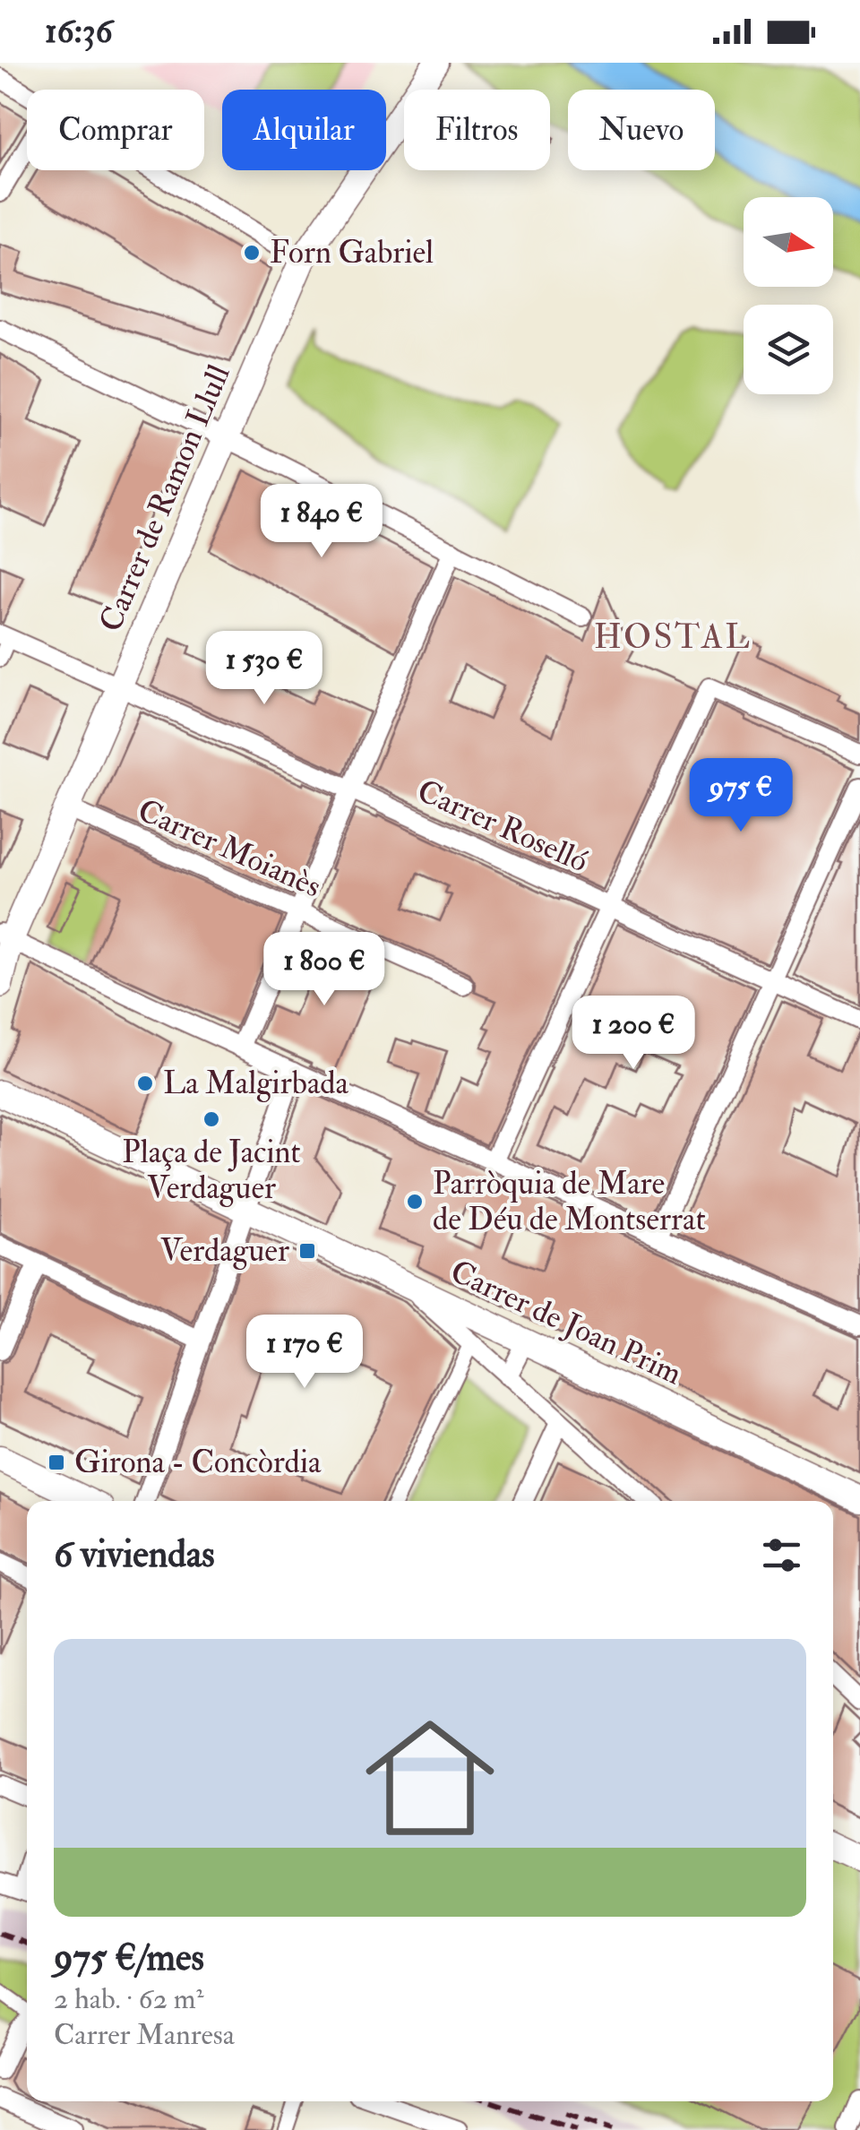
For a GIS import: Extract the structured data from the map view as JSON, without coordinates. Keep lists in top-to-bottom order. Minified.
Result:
{"streets":{"street":["Carrer de Ramon Llull","Carrer Roselló","Carrer Moianès","Carrer de Joan Prim"]},"crossings":[["Carrer de Ramon Llull","Carrer Roselló"],["Carrer de Ramon Llull","Carrer Moianès"]],"districts":["HOSTAL"],"places":{"other":["Forn Gabriel","La Malgirbada","Plaça de Jacint Verdaguer","Parròquia de Mare de Déu de Montserrat"],"transit":["Verdaguer","Girona - Concòrdia"]},"north":"right","page":{"status":"16:36","chip":["Comprar","Alquilar","Filtros","Nuevo"],"price":["1 840 €","1 530 €","975 €","1 800 €","1 200 €","1 170 €"],"heading":"6 viviendas","list":[{"name":"975 €/mes","note":"2 hab. · 62 m² · Carrer Manresa"}]}}
